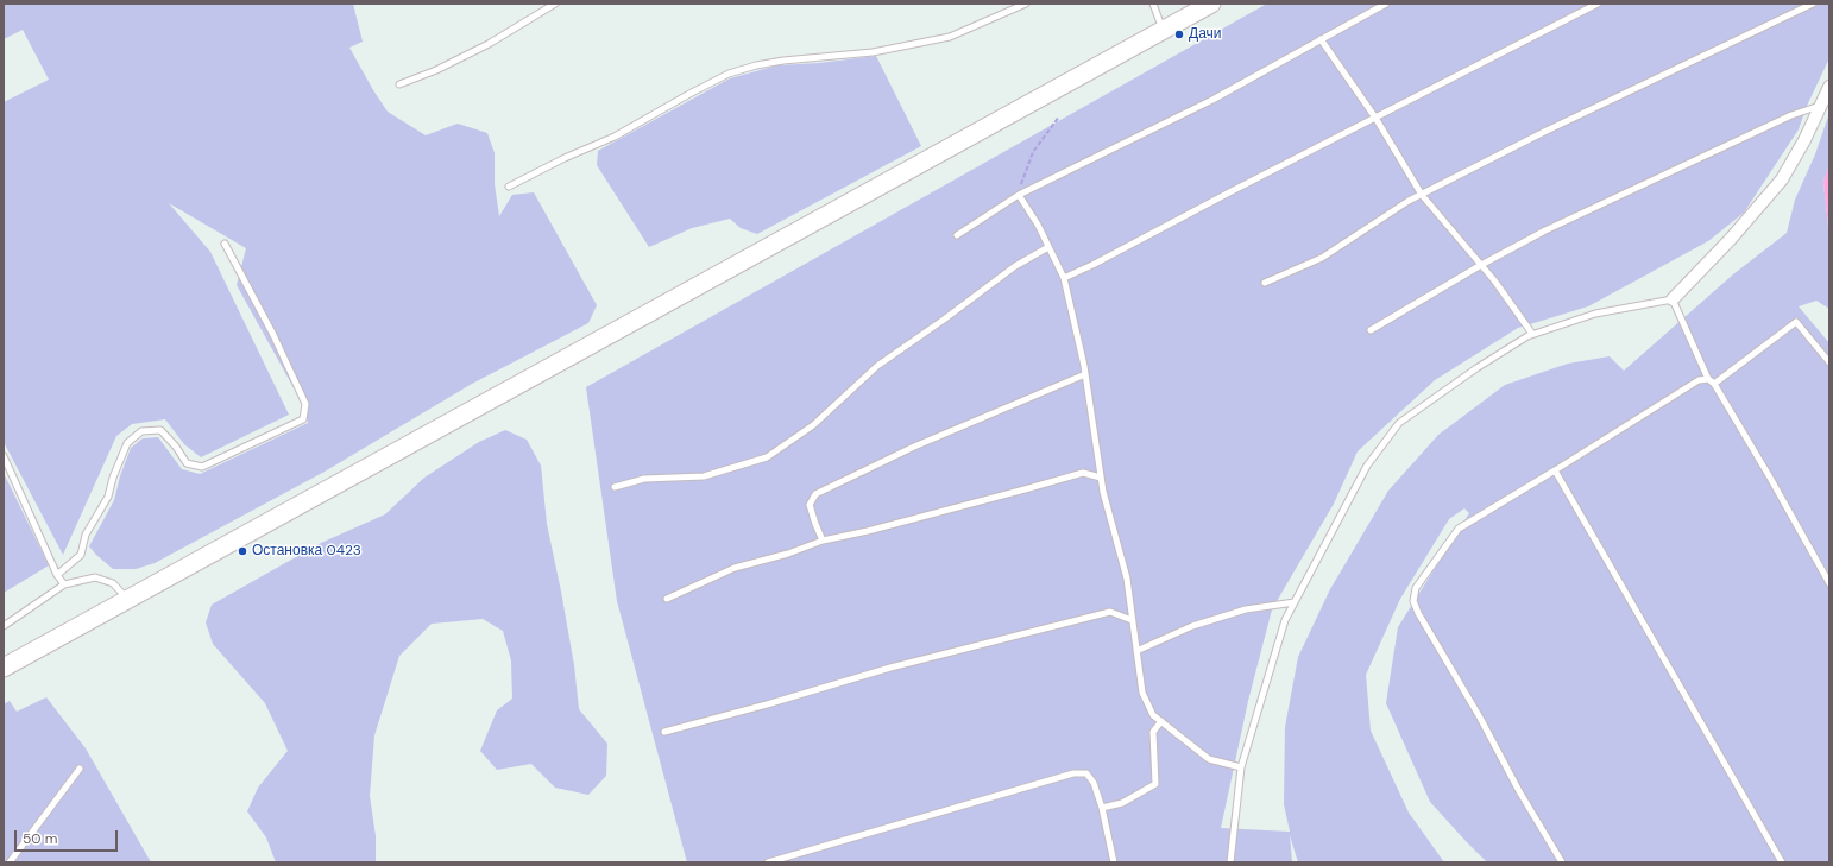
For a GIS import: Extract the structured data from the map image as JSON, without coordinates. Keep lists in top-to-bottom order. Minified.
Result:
{"places":["Дачи","Остановка 0423"],"scale_bar":"50 m"}
